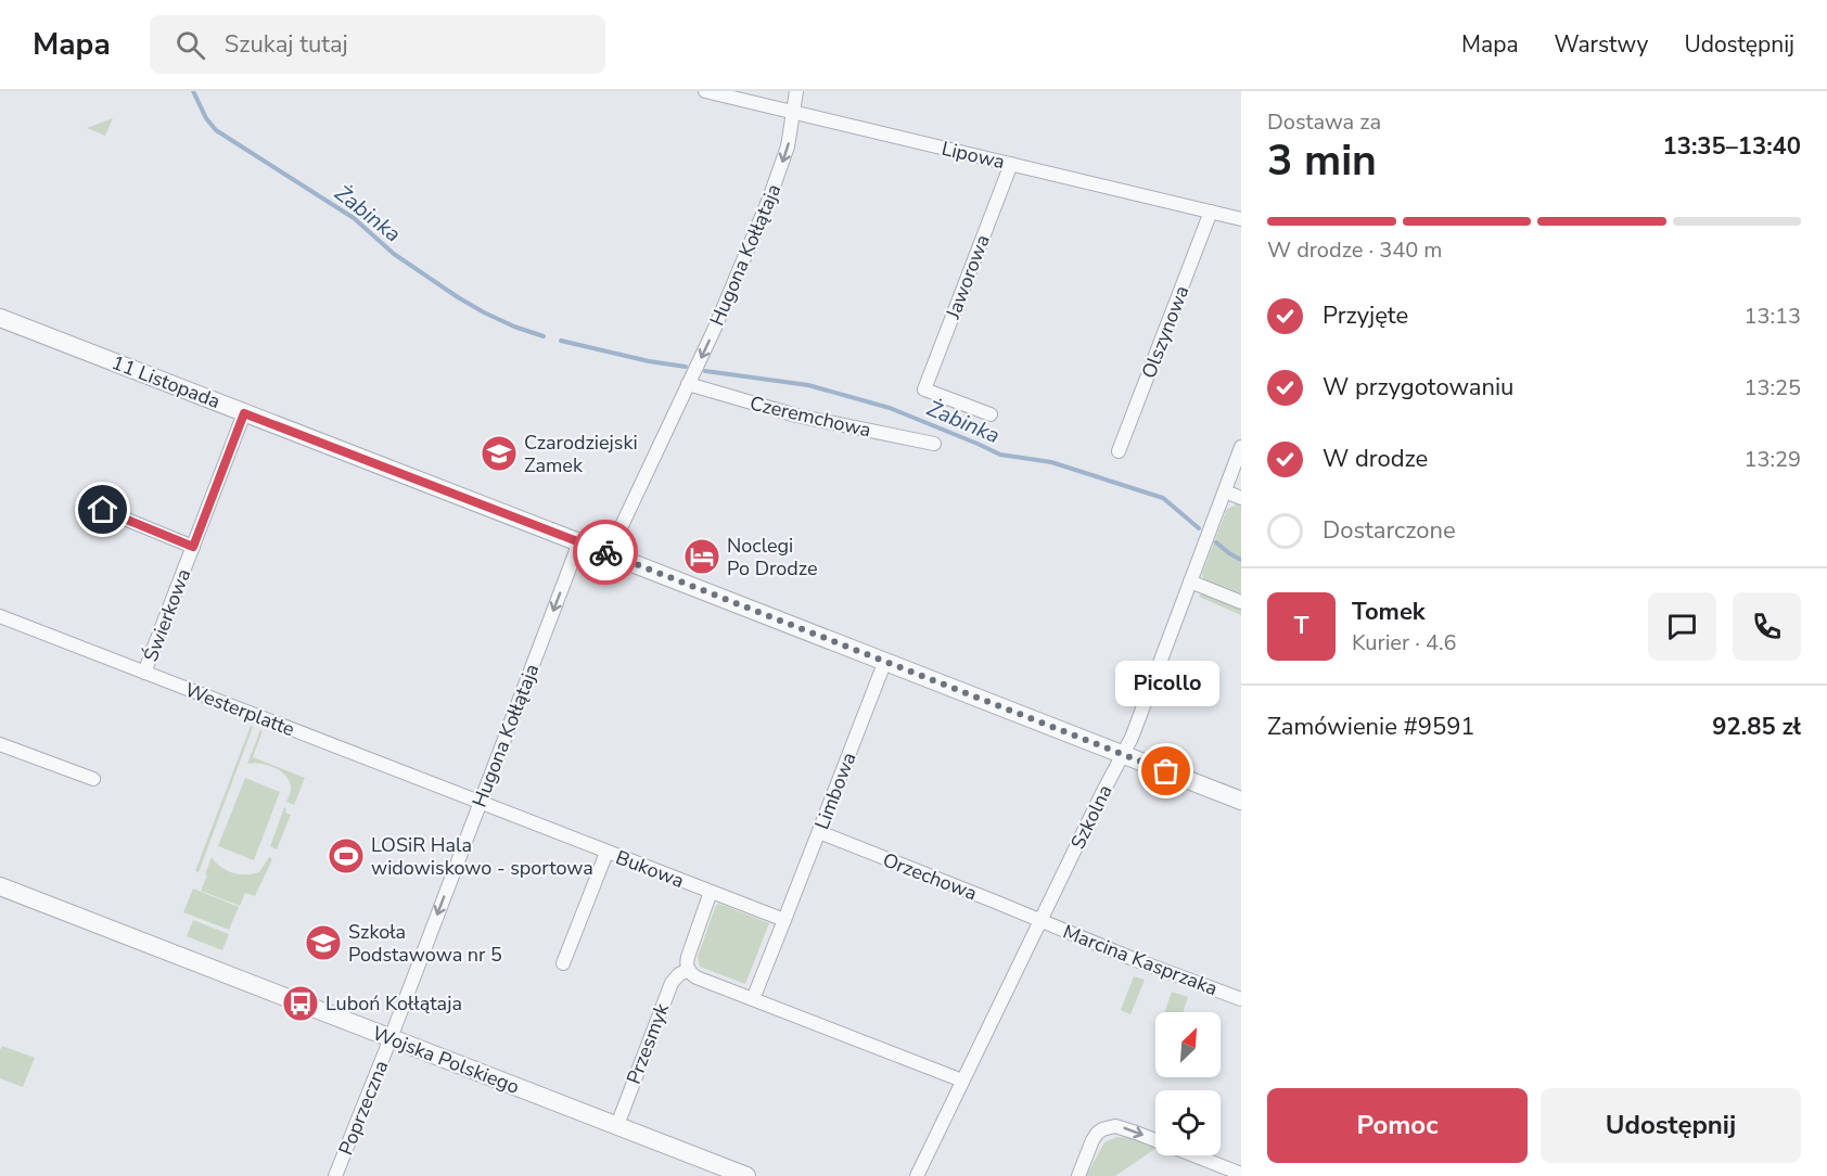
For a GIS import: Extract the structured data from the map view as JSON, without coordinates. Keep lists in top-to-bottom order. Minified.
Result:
{"streets":{"street":["Lipowa","Hugona Kołłątaja","Jaworowa","Olszynowa","11 Listopada","Czeremchowa","Świerkowa","Westerplatte","Limbowa","Szkolna","Bukowa","Orzechowa","Marcina Kasprzaka","Przesmyk","Wojska Polskiego","Poprzeczna"]},"crossings":[["Lipowa","Hugona Kołłątaja"],["Lipowa","Jaworowa"],["Lipowa","Olszynowa"],["Hugona Kołłątaja","11 Listopada"],["Hugona Kołłątaja","Czeremchowa"],["Hugona Kołłątaja","Westerplatte"],["Hugona Kołłątaja","Bukowa"],["Hugona Kołłątaja","Wojska Polskiego"],["Hugona Kołłątaja","Poprzeczna"],["11 Listopada","Świerkowa"],["11 Listopada","Limbowa"],["11 Listopada","Szkolna"],["Świerkowa","Westerplatte"],["Westerplatte","Bukowa"],["Limbowa","Bukowa"],["Limbowa","Orzechowa"],["Szkolna","Orzechowa"],["Szkolna","Marcina Kasprzaka"],["Orzechowa","Marcina Kasprzaka"],["Przesmyk","Wojska Polskiego"],["Wojska Polskiego","Poprzeczna"]],"one_way":["Hugona Kołłątaja"],"water":["Żabinka"],"places":{"school or university":["Czarodziejski Zamek","Szkoła Podstawowa nr 5"],"hotel":["Noclegi Po Drodze"],"other":["Picollo"],"sports":["LOSiR Hala widowiskowo - sportowa"],"bus stop":["Luboń Kołłątaja"]},"north":"top right","page":{"header":"Mapa","search":"Szukaj tutaj","nav":["Mapa","Warstwy","Udostępnij"],"heading":["3 min","Dostawa za","13:35–13:40"],"panel":["Tomek","Kurier · 4.6","Zamówienie #9591","92.85 zł"],"bar":"W drodze · 340 m","list":[["Przyjęte","13:13"],["W przygotowaniu","13:25"],["W drodze","13:29"],"Dostarczone"],"round":"T","bubble":"Picollo","buttons":["Pomoc","Udostępnij"]}}
